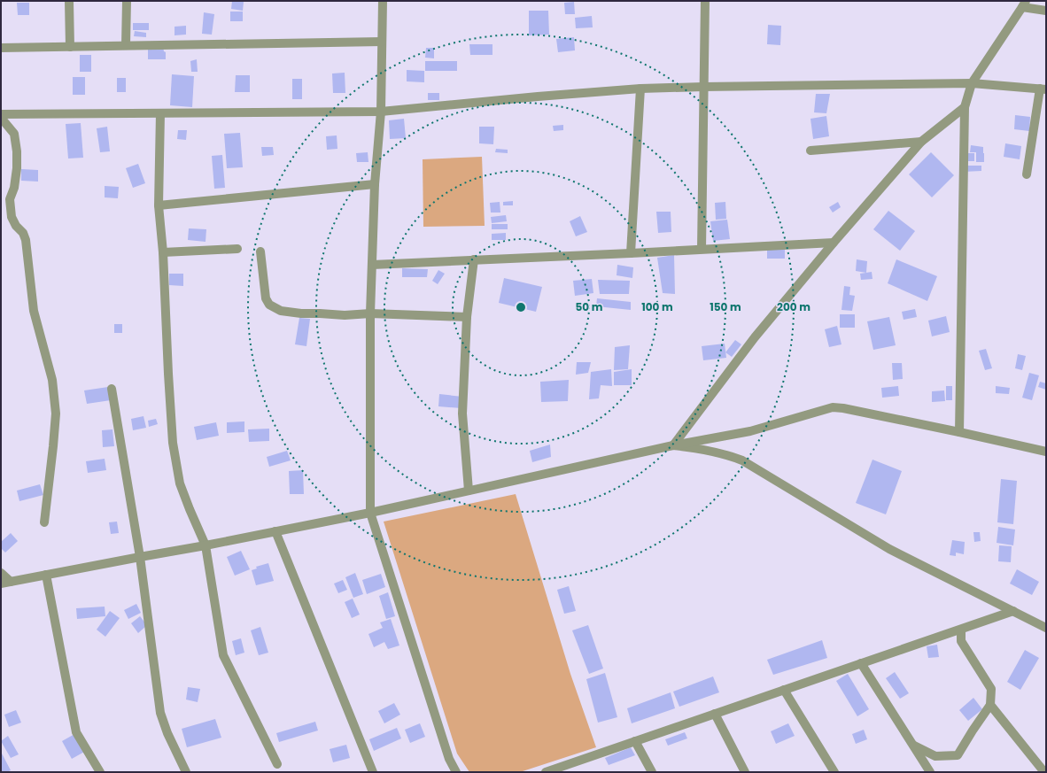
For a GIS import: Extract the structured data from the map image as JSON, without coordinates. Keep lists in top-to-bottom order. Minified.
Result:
{"rings":["50 m","100 m","150 m","200 m"]}
